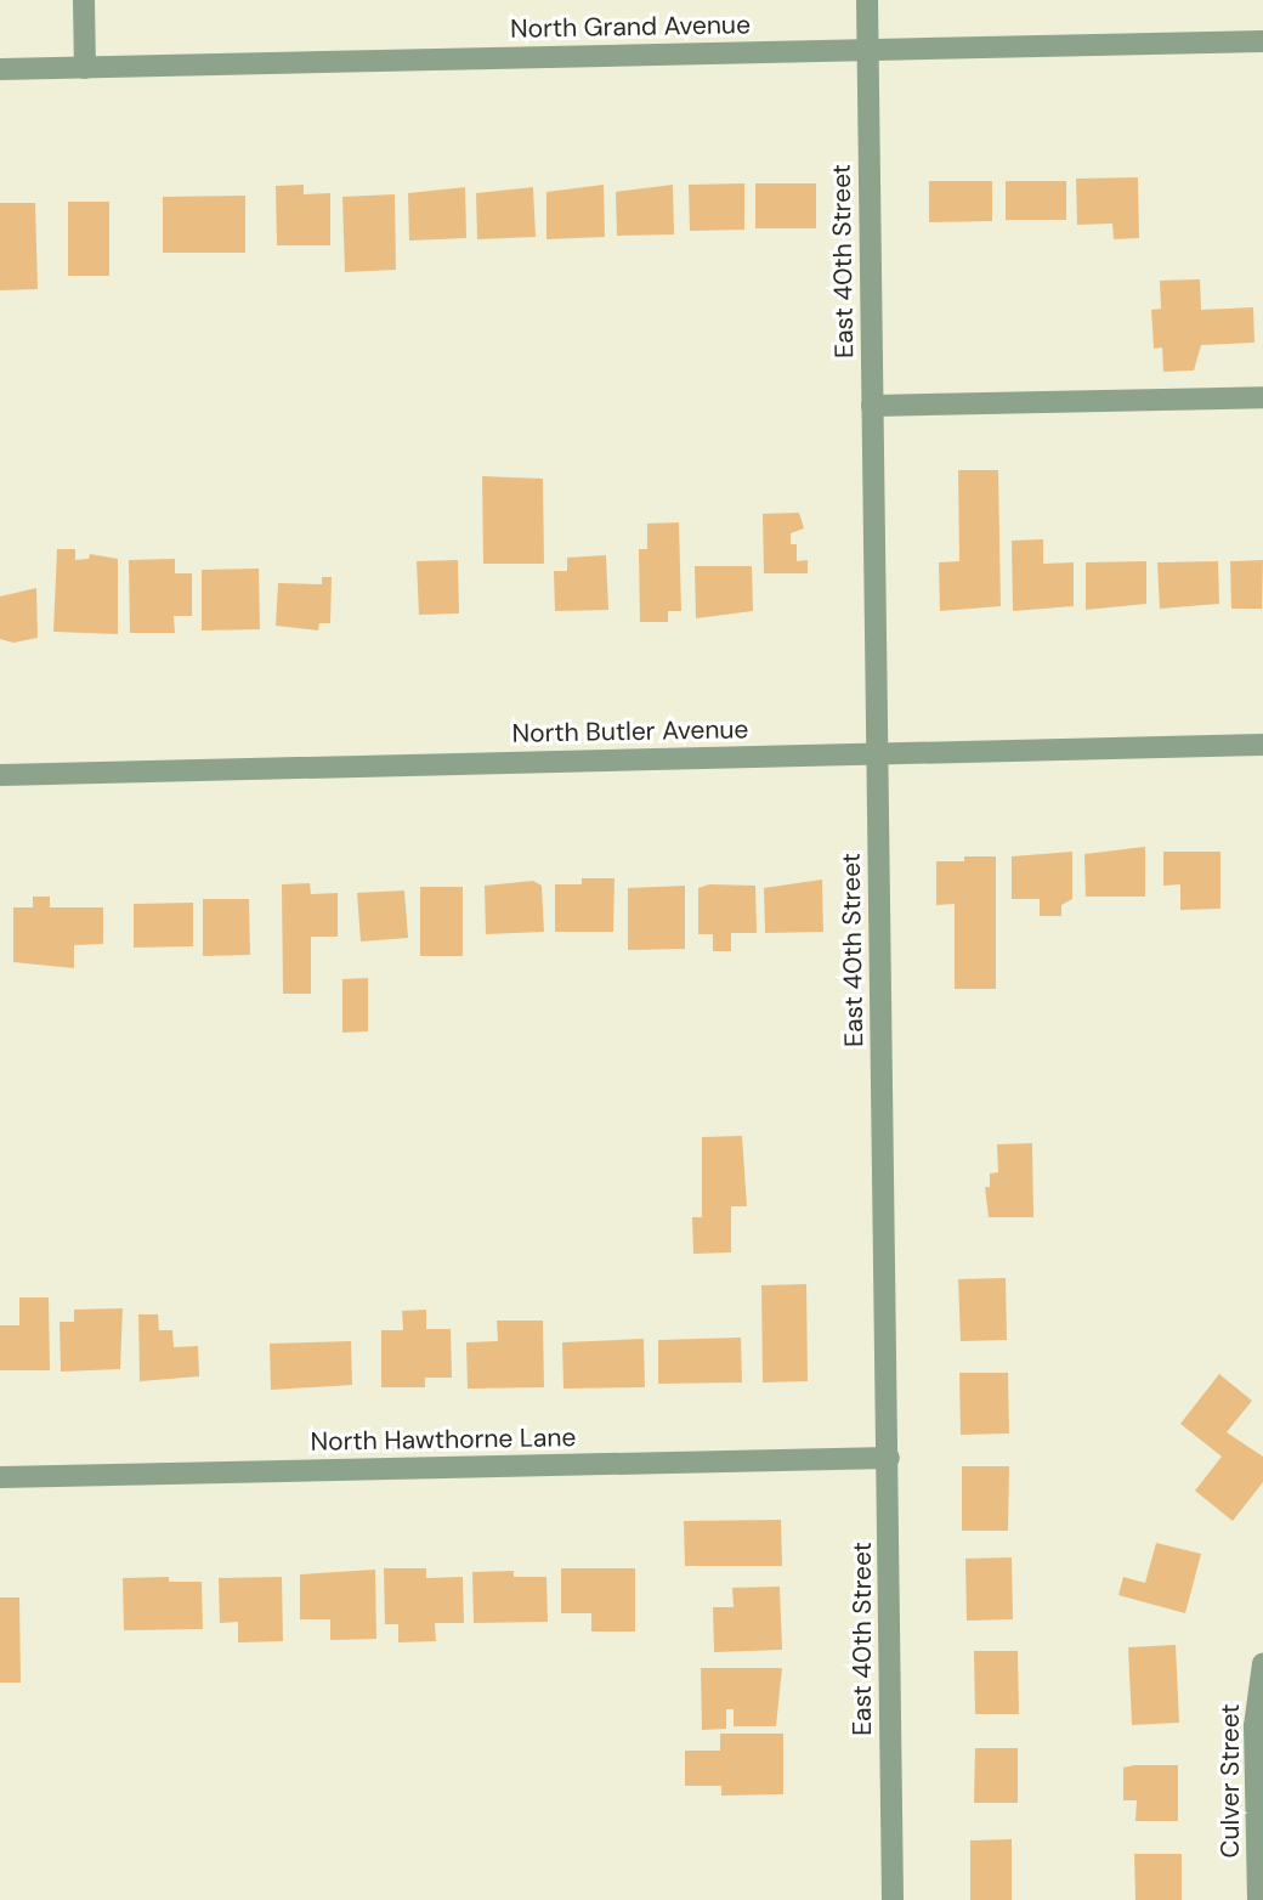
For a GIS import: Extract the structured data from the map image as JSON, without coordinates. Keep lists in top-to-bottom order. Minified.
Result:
{"streets":{"street":["North Grand Avenue","East 40th Street","North Butler Avenue","North Hawthorne Lane","Culver Street"]},"crossings":[["North Grand Avenue","East 40th Street"],["East 40th Street","North Butler Avenue"],["East 40th Street","North Hawthorne Lane"]]}
